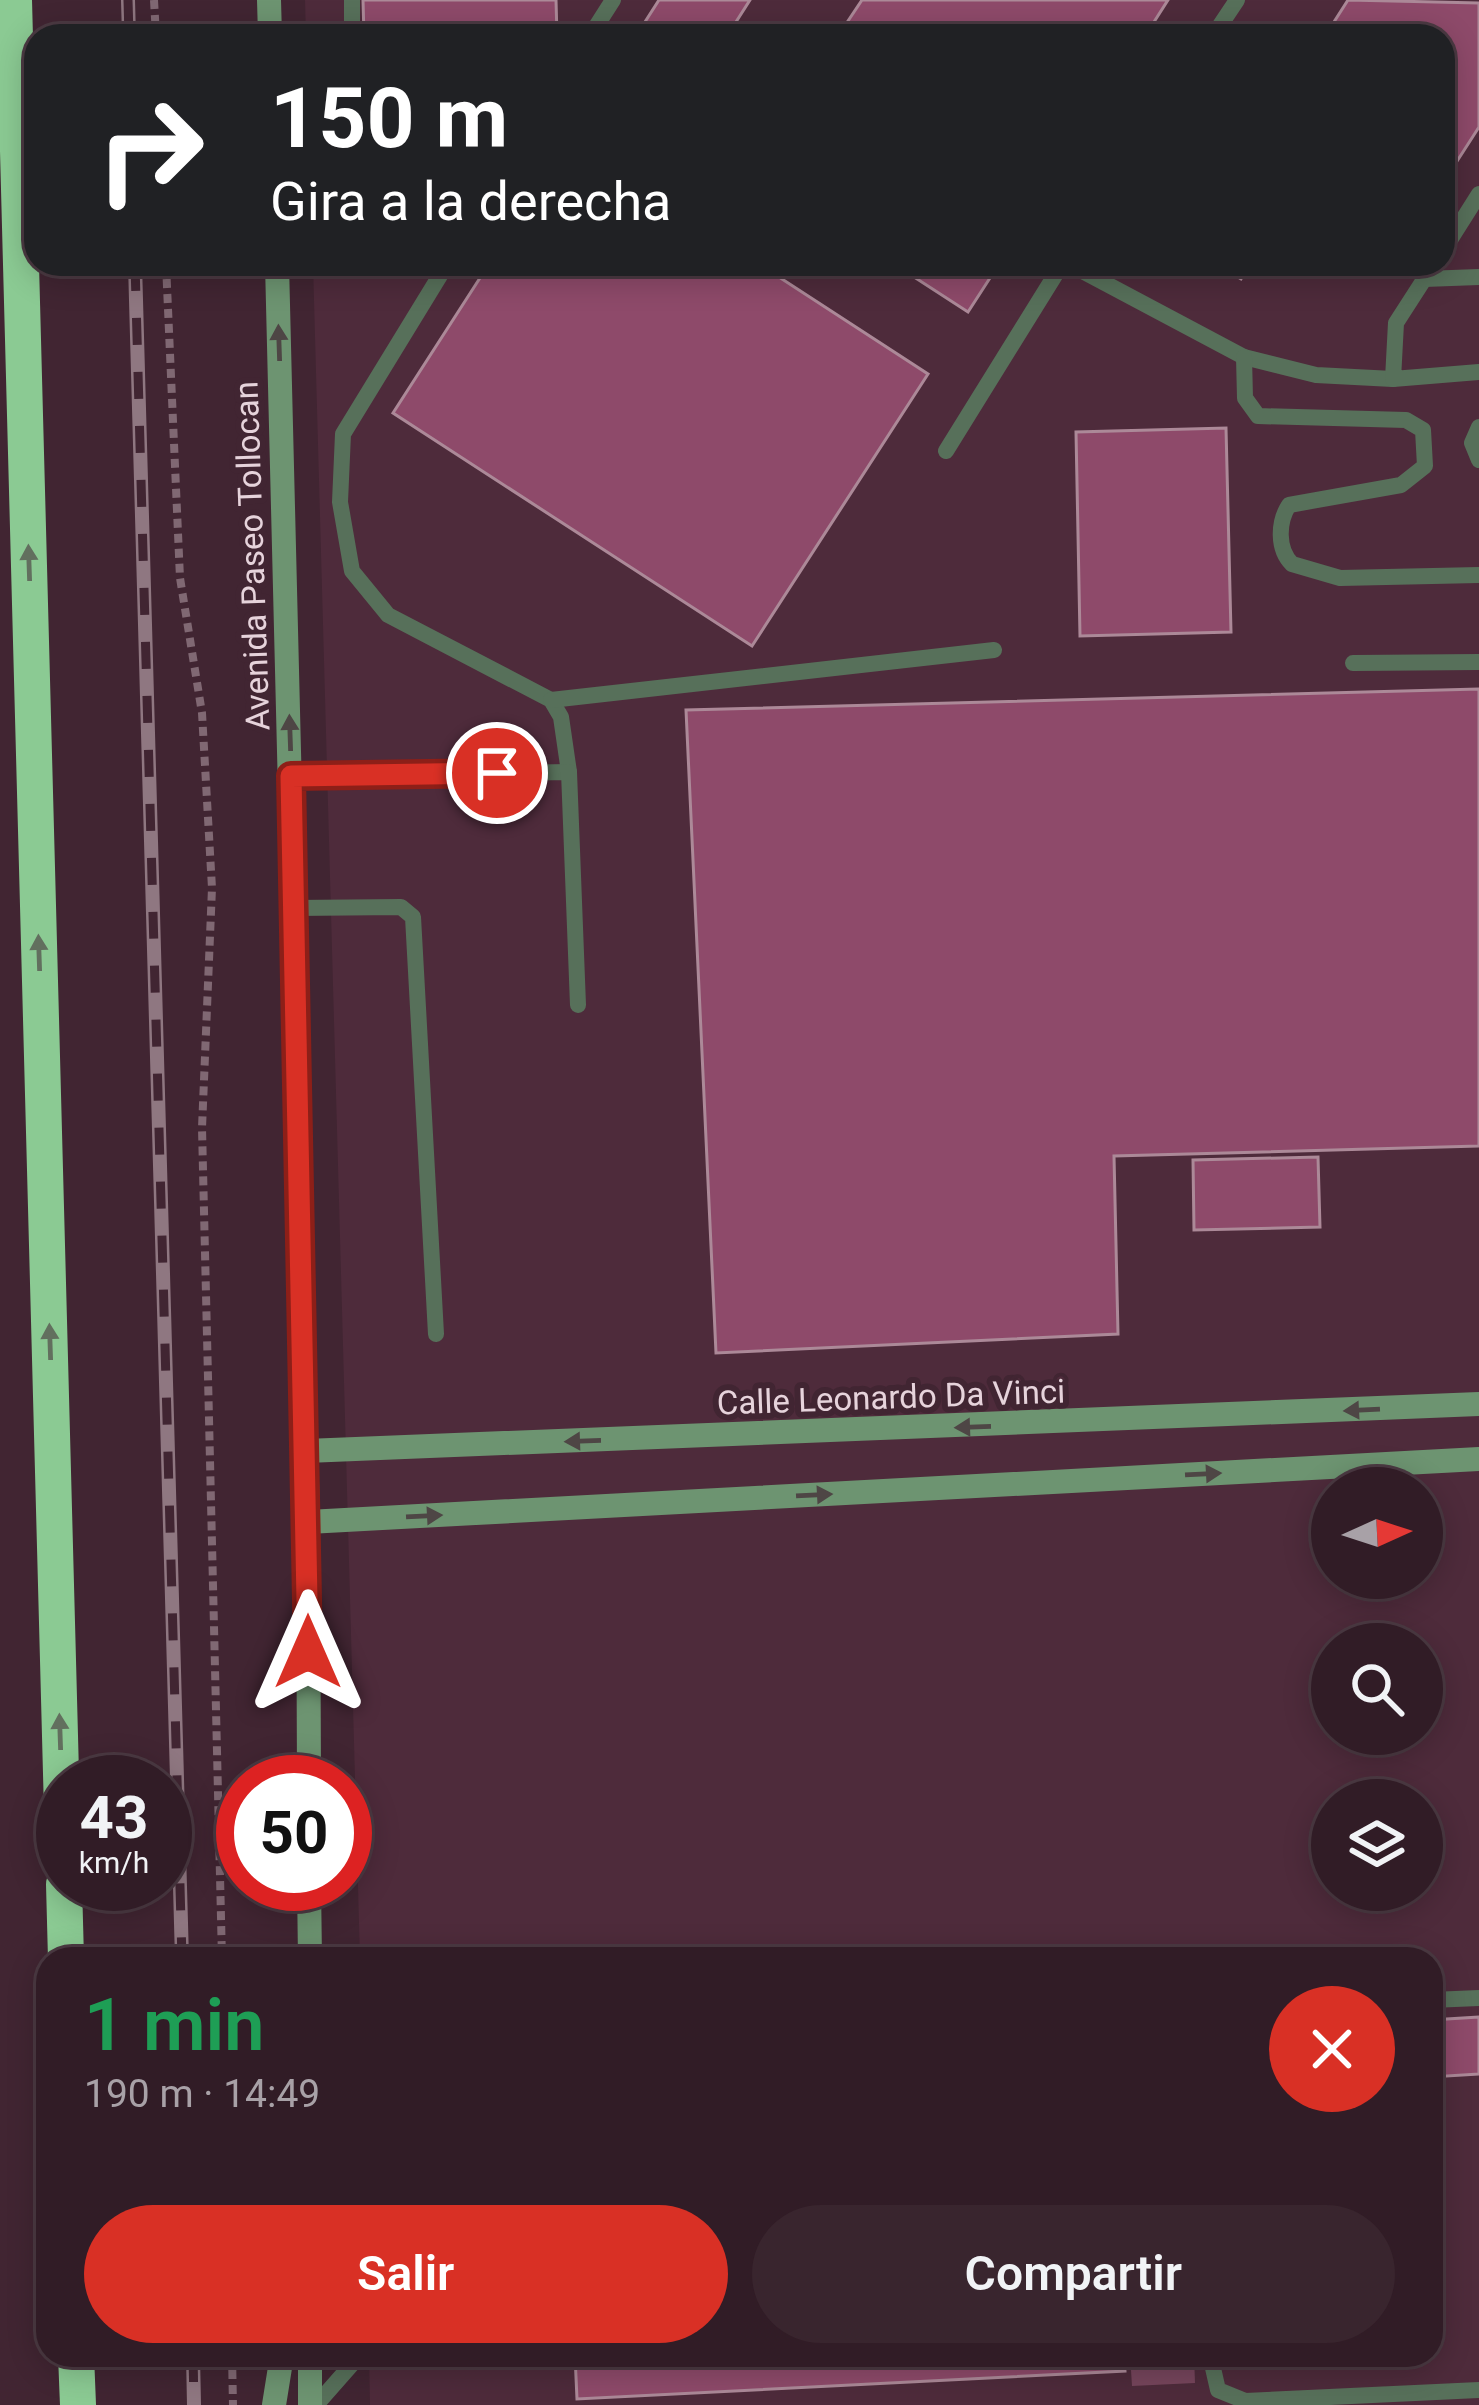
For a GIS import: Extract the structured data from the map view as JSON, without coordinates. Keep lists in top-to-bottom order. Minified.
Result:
{"streets":{"main road":["Avenida Paseo Tollocan","Calle Leonardo Da Vinci"]},"crossings":[["Avenida Paseo Tollocan","Calle Leonardo Da Vinci"]],"north":"right","page":{"turn":["150 m","Gira a la derecha"],"speed":"43 km/h","limit":"50","heading":["1 min","190 m · 14:49"],"buttons":["Salir","Compartir"]}}
